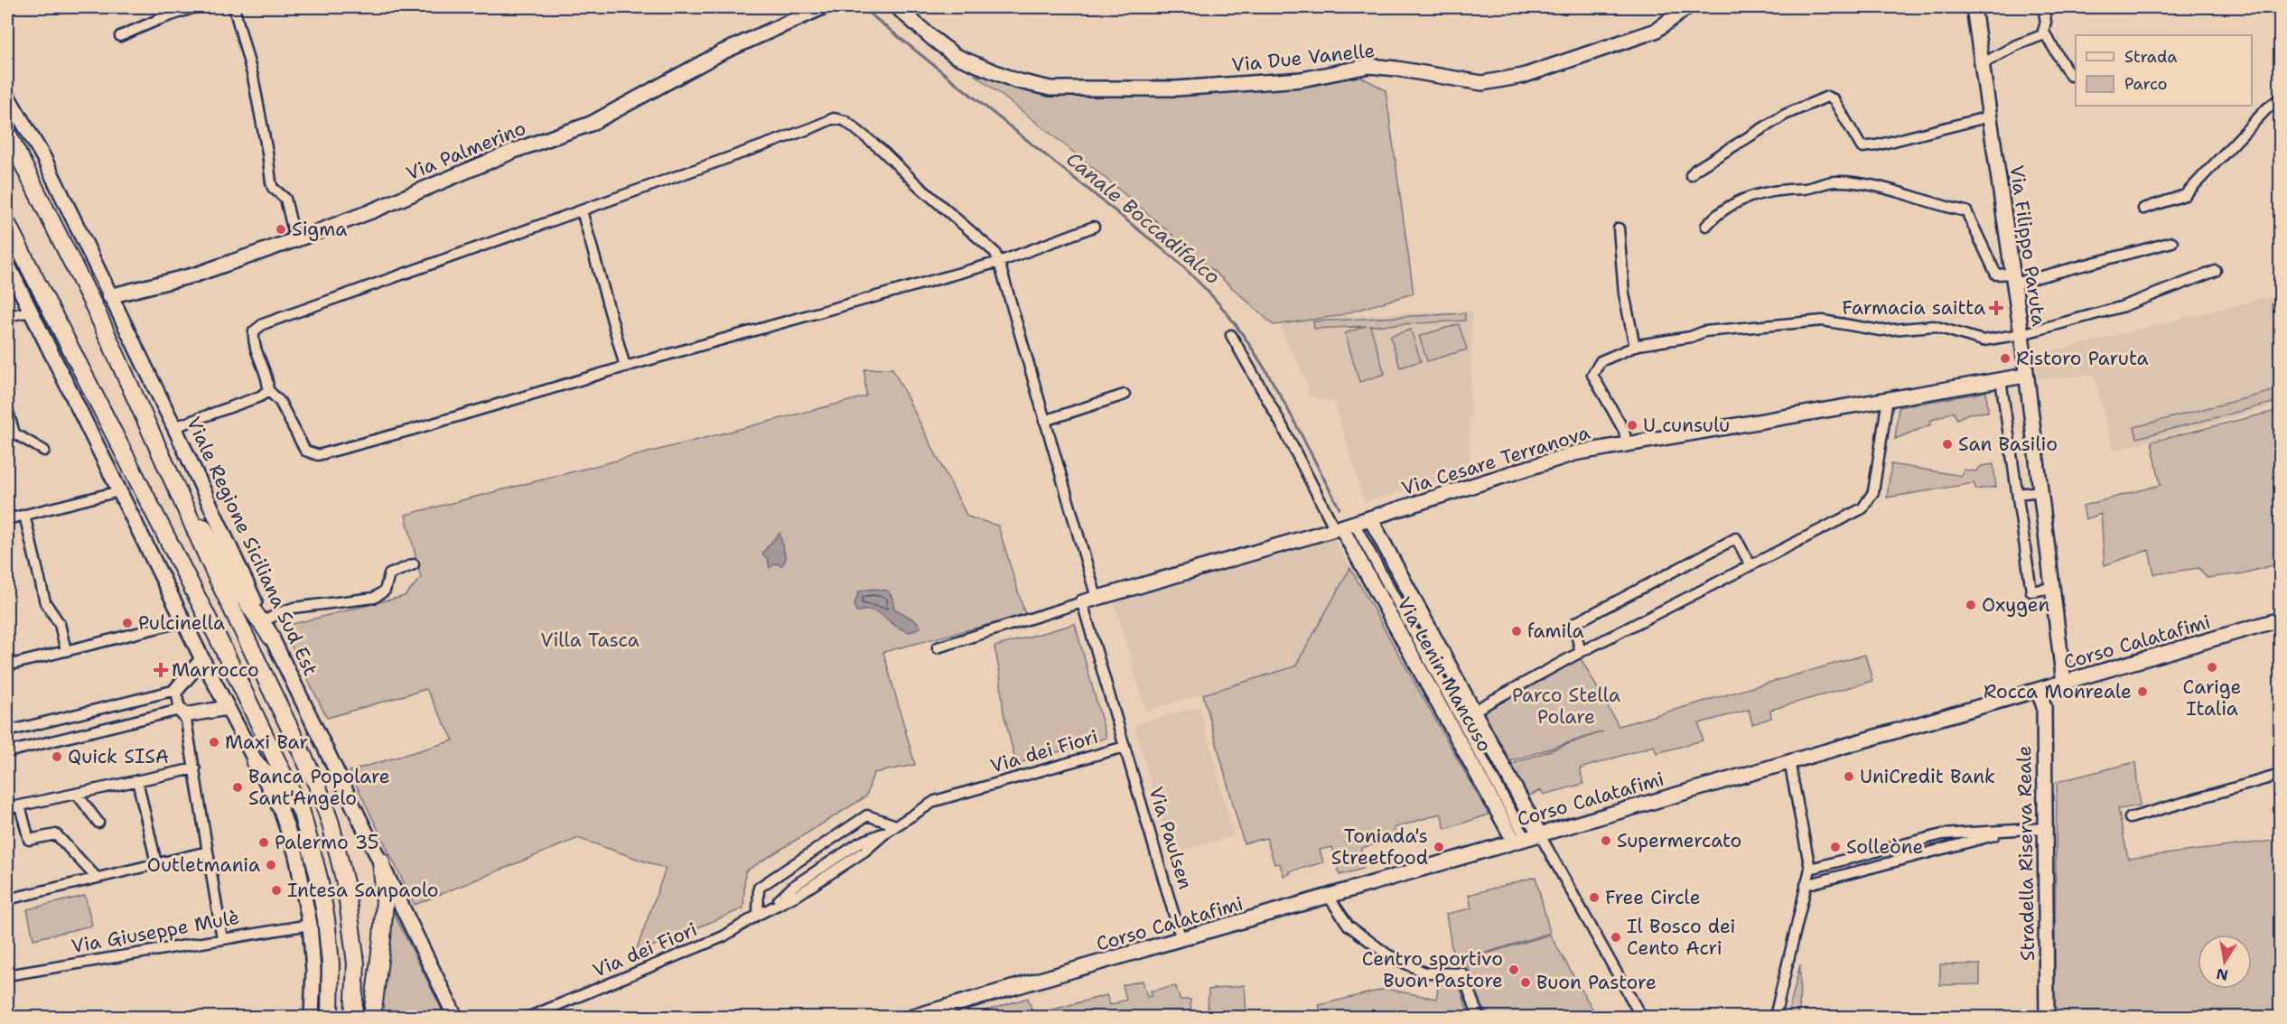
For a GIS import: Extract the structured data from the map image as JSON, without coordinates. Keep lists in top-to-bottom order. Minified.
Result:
{"streets":{"street":["Via Due Vanelle","Via Palmerino","Via Filippo Paruta","Via Cesare Terranova","Viale Regione Siciliana Sud Est","Corso Calatafimi","Via Lenin Mancuso","Via dei Fiori","Via Paulsen","Stradella Riserva Reale","Via Giuseppe Mulè"]},"crossings":[["Via Palmerino","Viale Regione Siciliana Sud Est"],["Via Filippo Paruta","Via Cesare Terranova"],["Via Filippo Paruta","Corso Calatafimi"],["Via Cesare Terranova","Via Lenin Mancuso"],["Via Cesare Terranova","Via Paulsen"],["Corso Calatafimi","Via Lenin Mancuso"],["Corso Calatafimi","Via Paulsen"],["Corso Calatafimi","Stradella Riserva Reale"],["Via dei Fiori","Via Paulsen"]],"water":["Canale Boccadifalco"],"parks":["Villa Tasca","Parco Stella Polare"],"places":{"other":["Sigma","Ristoro Paruta","U cunsulu","San Basilio","Oxygen","Pulcinella","famila","Carige Italia","Rocca Monreale","Maxi Bar","Quick SISA","UniCredit Bank","Banca Popolare Sant'Angelo","Supermercato","Palermo 35","Toniada's Streetfood","Solleòne","Outletmania","Intesa Sanpaolo","Free Circle","Il Bosco dei Cento Acri","Centro sportivo Buon Pastore","Buon Pastore"],"health":["Farmacia saitta","Marrocco"]},"legend":["Strada","Parco"],"north":"bottom"}
